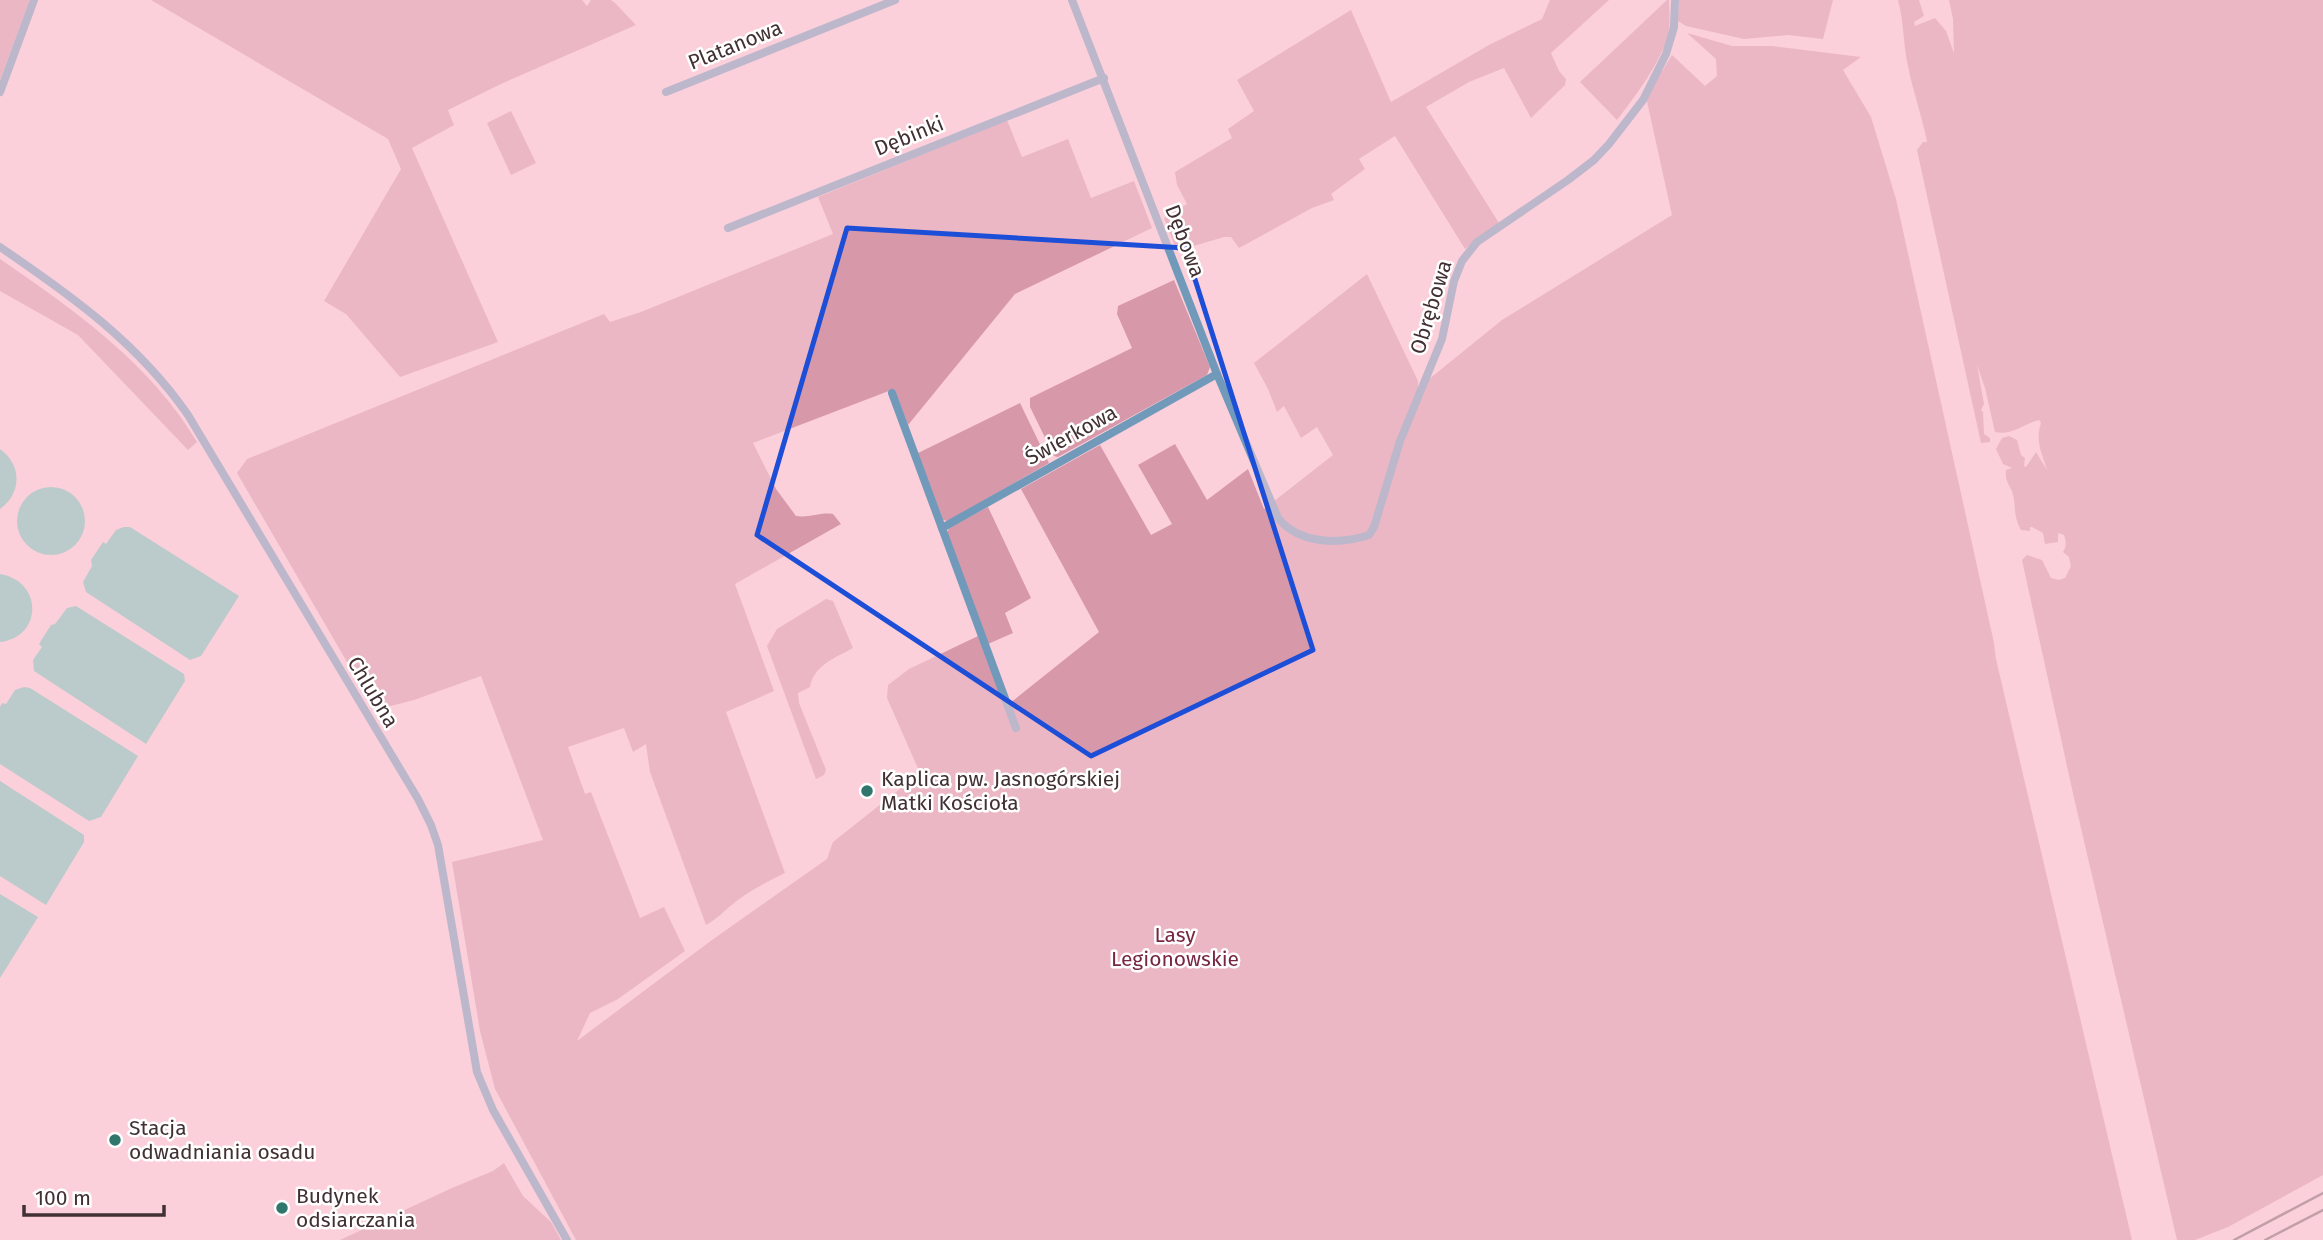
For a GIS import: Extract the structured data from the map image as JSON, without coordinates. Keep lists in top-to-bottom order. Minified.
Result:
{"streets":{"street":["Platanowa","Dębinki","Dębowa","Obrębowa","Świerkowa","Chlubna"]},"crossings":[["Dębinki","Dębowa"],["Dębowa","Obrębowa"],["Dębowa","Świerkowa"]],"parks":["Lasy Legionowskie"],"places":["Kaplica pw. Jasnogórskiej Matki Kościoła","Stacja odwadniania osadu","Budynek odsiarczania"],"scale_bar":"100 m"}
